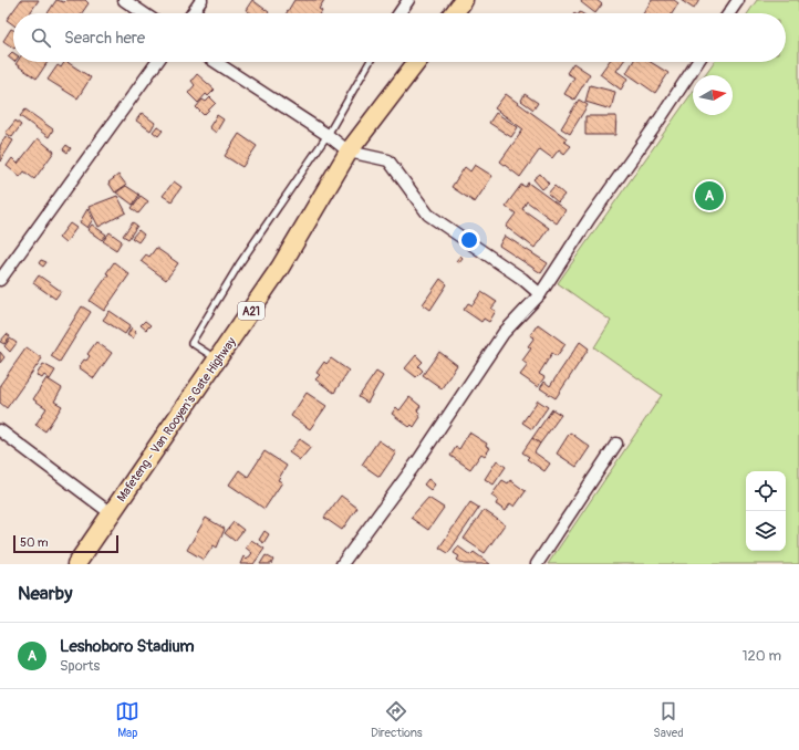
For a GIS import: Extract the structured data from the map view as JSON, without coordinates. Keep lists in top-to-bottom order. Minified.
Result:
{"streets":{"main road":["A21","Mafeteng - Van Rooyen's Gate Highway"]},"scale_bar":"50 m","north":"right","page":{"search":"Search here","pins":"A","scale":"50 m","heading":"Nearby","list":[{"mark":"A","name":"Leshoboro Stadium","note":"Sports","value":"120 m"}],"nav":["Map","Directions","Saved"]}}
